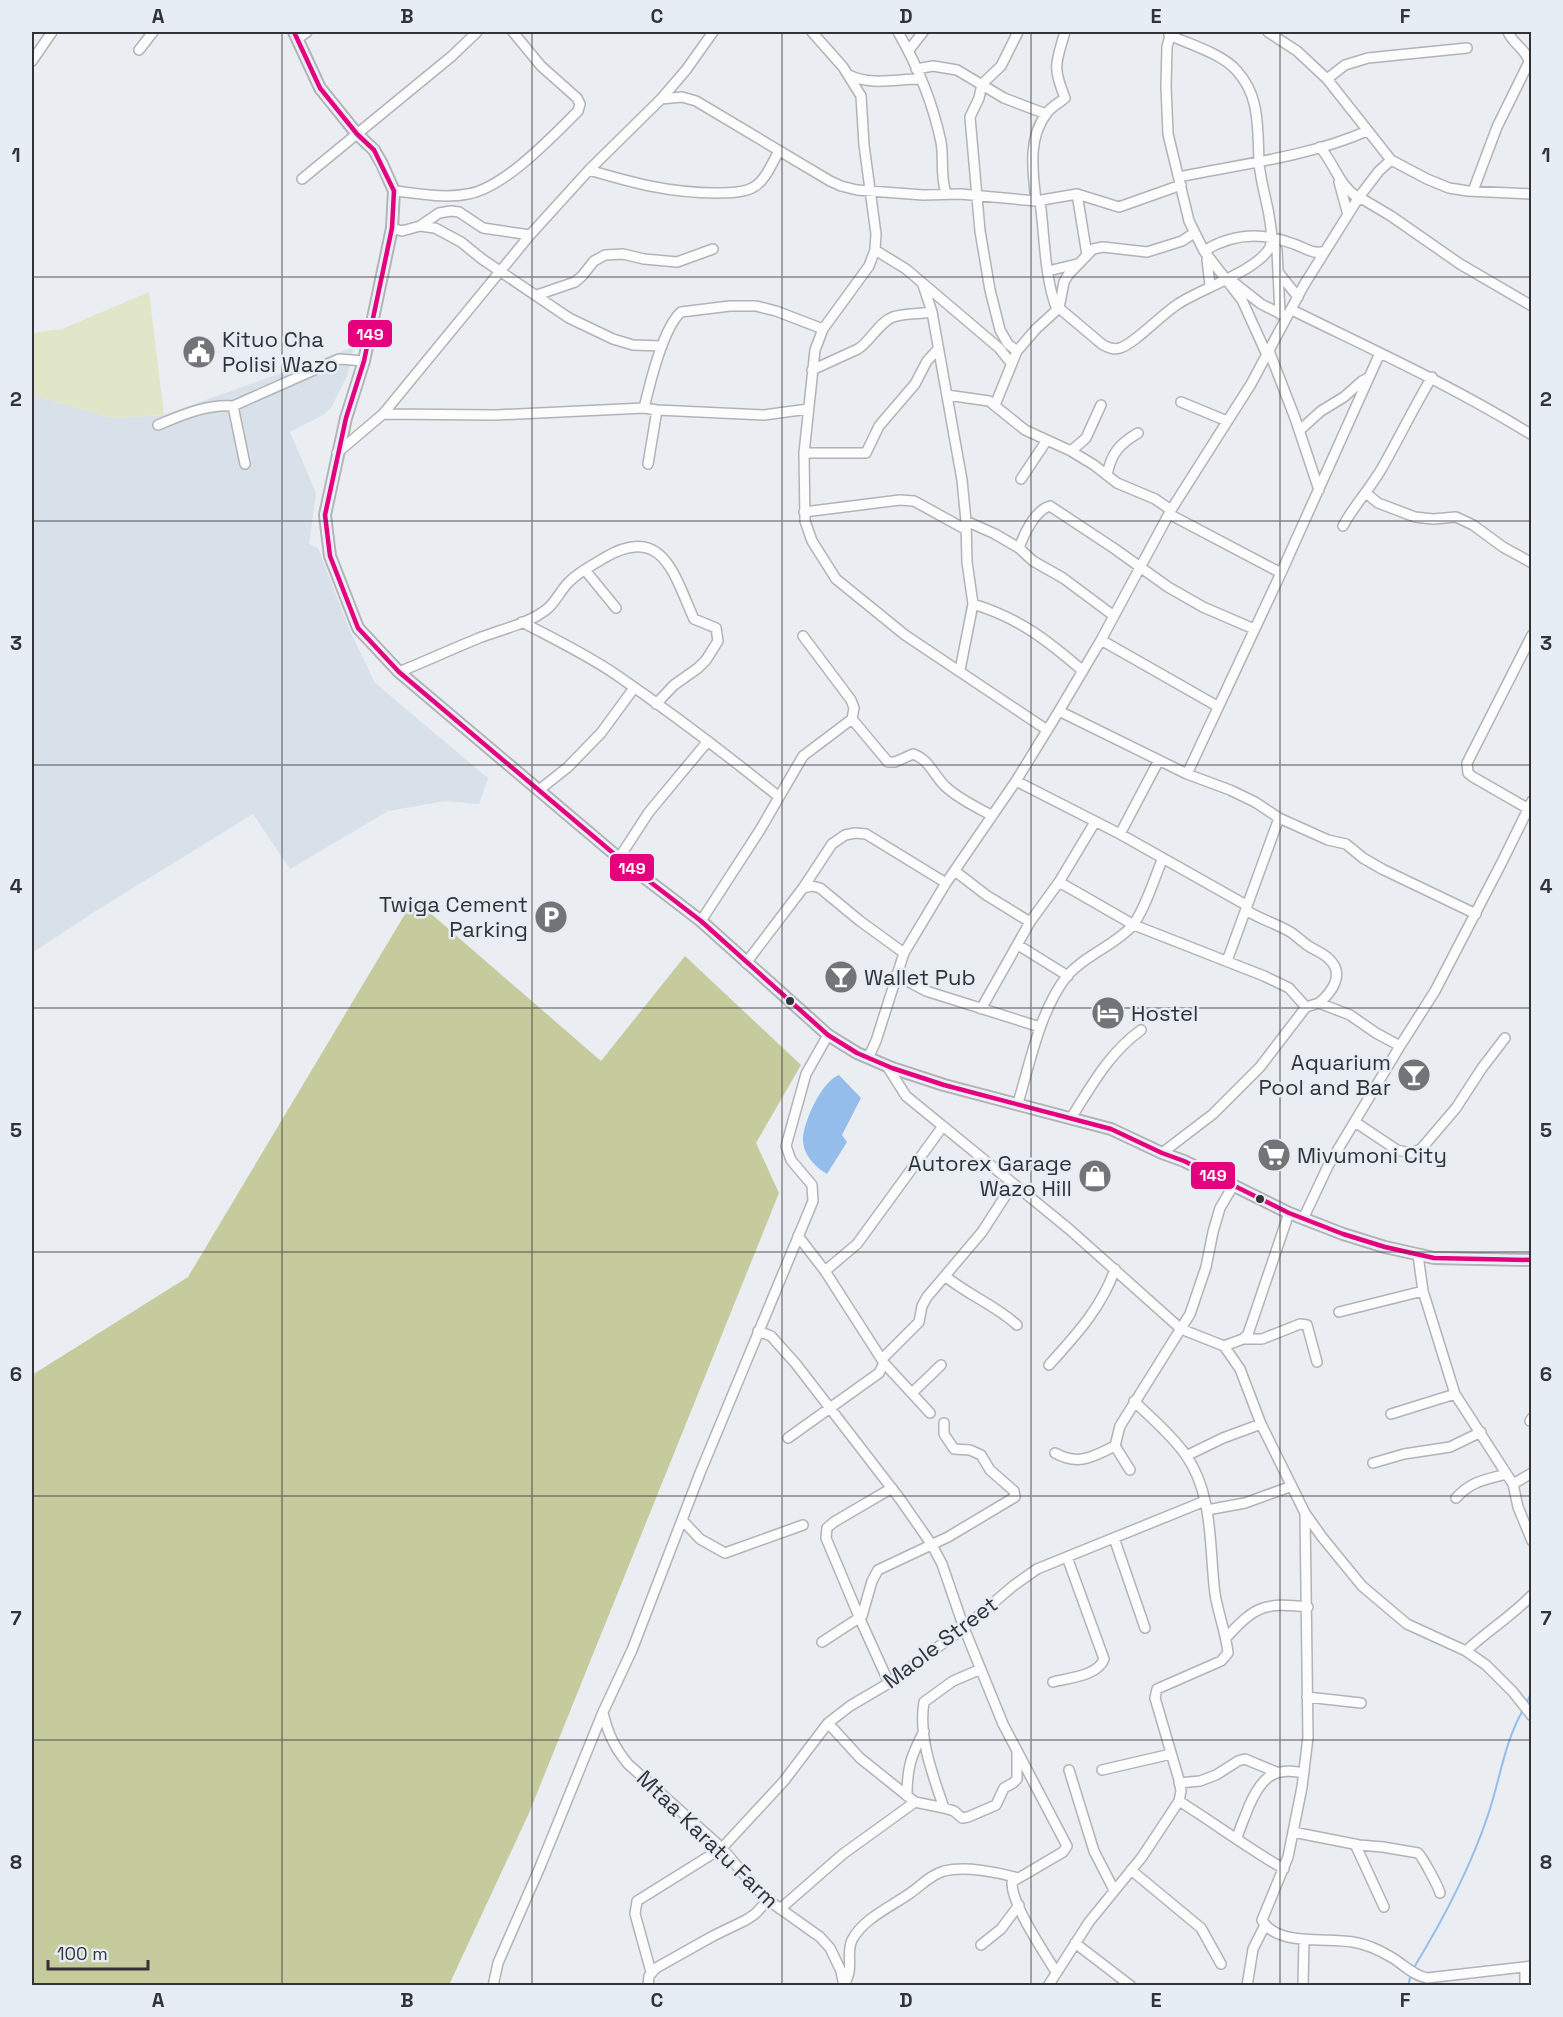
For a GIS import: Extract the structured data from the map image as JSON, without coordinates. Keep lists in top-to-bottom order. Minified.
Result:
{"streets":{"street":["Maole Street","Mtaa Karatu Farm"]},"crossings":[["Maole Street","Mtaa Karatu Farm"]],"places":{"public building":["Kituo Cha Polisi Wazo"],"parking":["Twiga Cement Parking"],"bar":["Wallet Pub","Aquarium Pool and Bar"],"hotel":["Hostel"],"supermarket":["Mivumoni City"],"shop":["Autorex Garage Wazo Hill"]},"lines":["transit line 149"],"scale_bar":"100 m","grid":{"columns":["A","B","C","D","E","F"],"rows":["1","2","3","4","5","6","7","8"]}}
